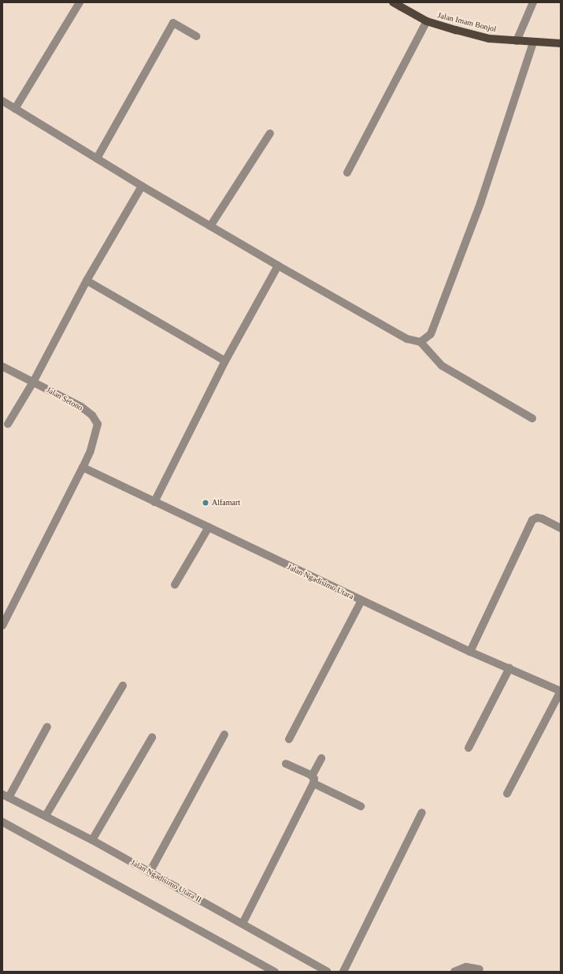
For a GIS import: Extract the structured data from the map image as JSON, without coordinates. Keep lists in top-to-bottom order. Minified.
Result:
{"streets":{"main road":["Jalan Imam Bonjol"],"street":["Jalan Setono","Jalan Ngadisimo Utara","Jalan Ngadisimo Utara II"]},"crossings":[["Jalan Setono","Jalan Ngadisimo Utara"]],"places":["Alfamart"]}
